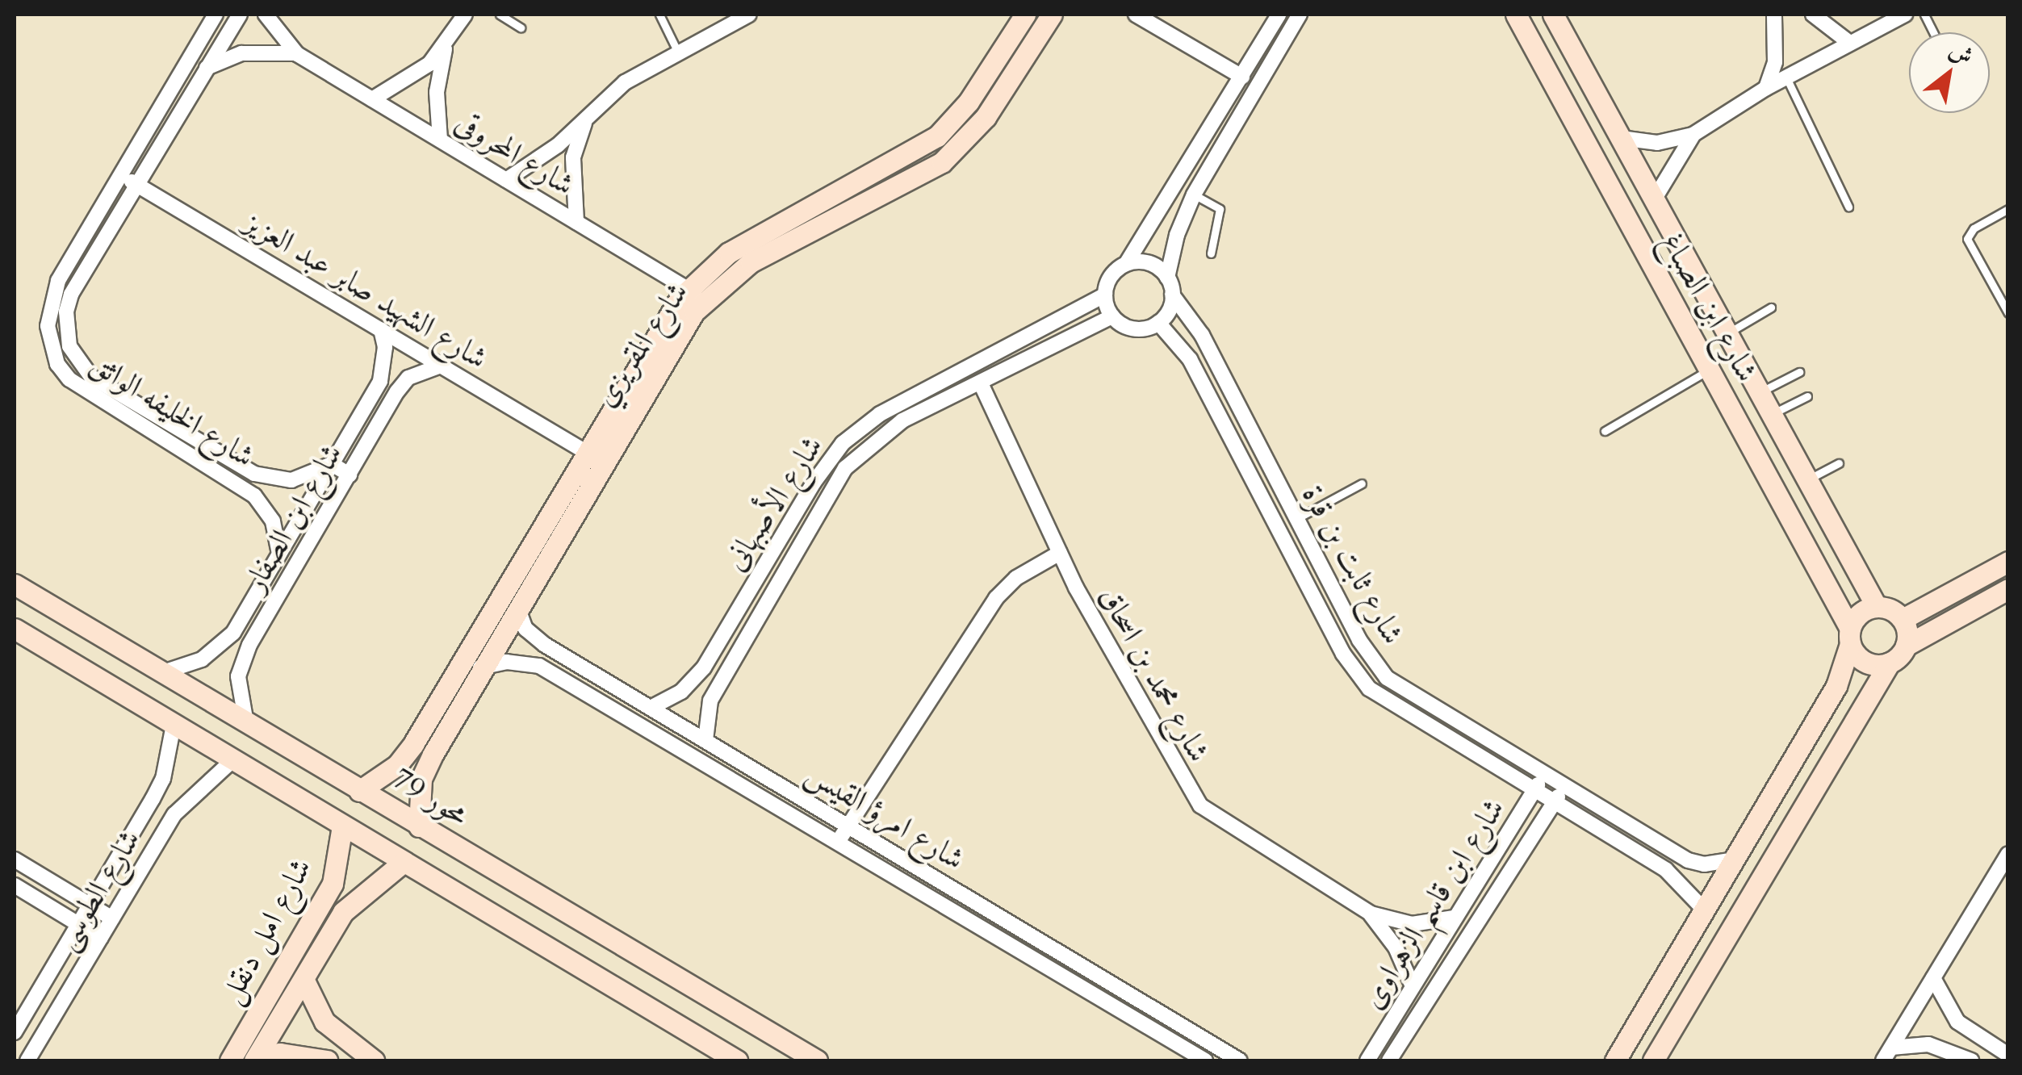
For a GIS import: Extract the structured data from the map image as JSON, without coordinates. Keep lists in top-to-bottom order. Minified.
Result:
{"streets":{"street":["شارع المحروقى","شارع الشهيد صابر عبد العزيز","شارع ابن الصباغ","شارع المقريزي","شارع الخليفه الواثق","شارع الأصبهانى","شارع ابن الصفار","شارع ثابت بن قرة","شارع محمد بن اسحاق","محور 79","شارع امرؤ القيس","شارع الطوسى","شارع ابن قاسم الزهراوى","شارع امل دنقل"]},"crossings":[["شارع المحروقى","شارع المقريزي"],["شارع الشهيد صابر عبد العزيز","شارع المقريزي"],["شارع الشهيد صابر عبد العزيز","شارع الخليفه الواثق"],["شارع الشهيد صابر عبد العزيز","شارع ابن الصفار"],["شارع المقريزي","محور 79"],["شارع المقريزي","شارع امرؤ القيس"],["شارع الخليفه الواثق","شارع ابن الصفار"],["شارع الأصبهانى","شارع ثابت بن قرة"],["شارع الأصبهانى","شارع محمد بن اسحاق"],["شارع الأصبهانى","شارع امرؤ القيس"],["شارع ابن الصفار","محور 79"],["شارع ثابت بن قرة","شارع ابن قاسم الزهراوى"],["شارع محمد بن اسحاق","شارع ابن قاسم الزهراوى"]],"north":"top right"}
